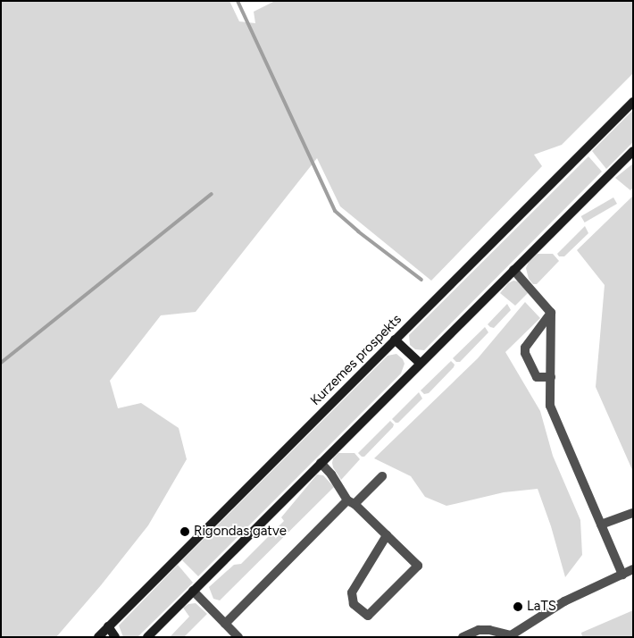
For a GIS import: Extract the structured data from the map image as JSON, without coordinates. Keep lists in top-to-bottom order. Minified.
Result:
{"streets":{"main road":["Kurzemes prospekts"]},"places":["Rigondas gatve","LaTS"]}
